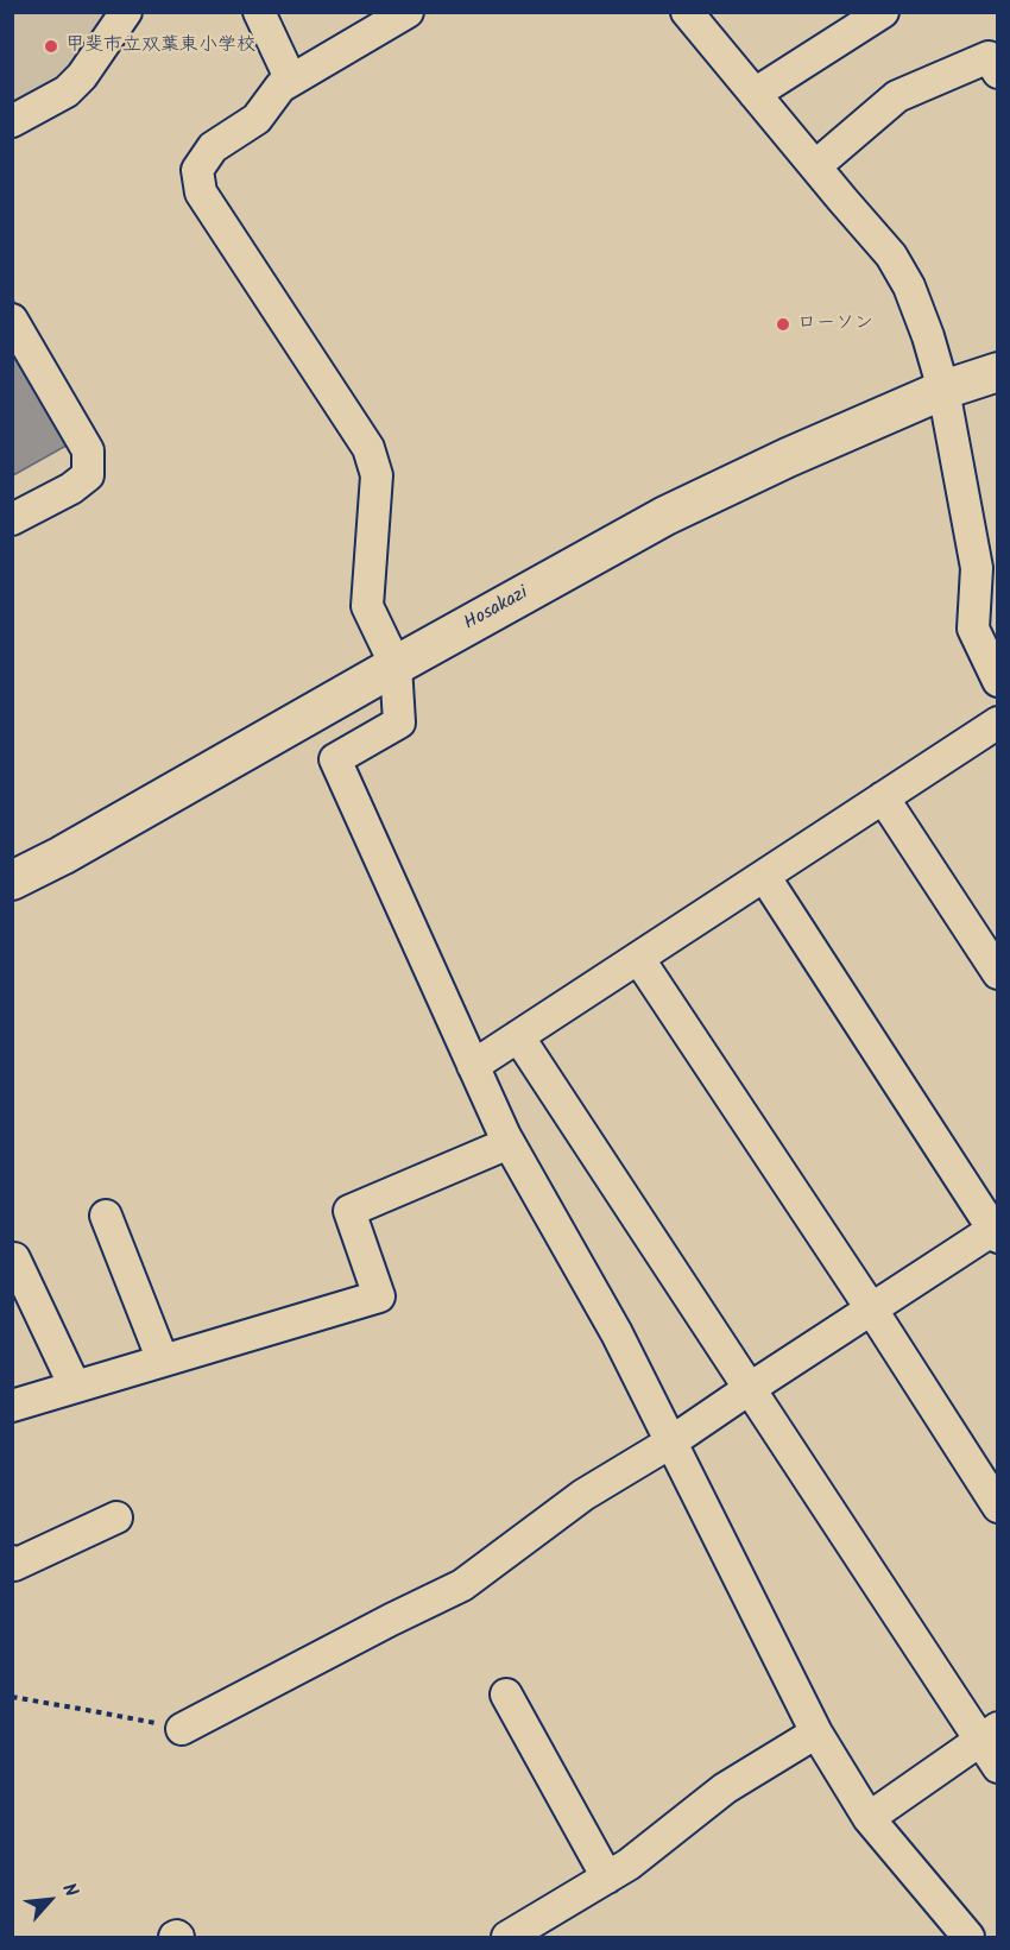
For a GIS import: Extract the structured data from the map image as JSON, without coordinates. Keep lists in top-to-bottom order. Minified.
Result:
{"streets":{"main road":["Hosakazi"]},"places":["甲斐市立双葉東小学校","ローソン"],"north":"top right"}
